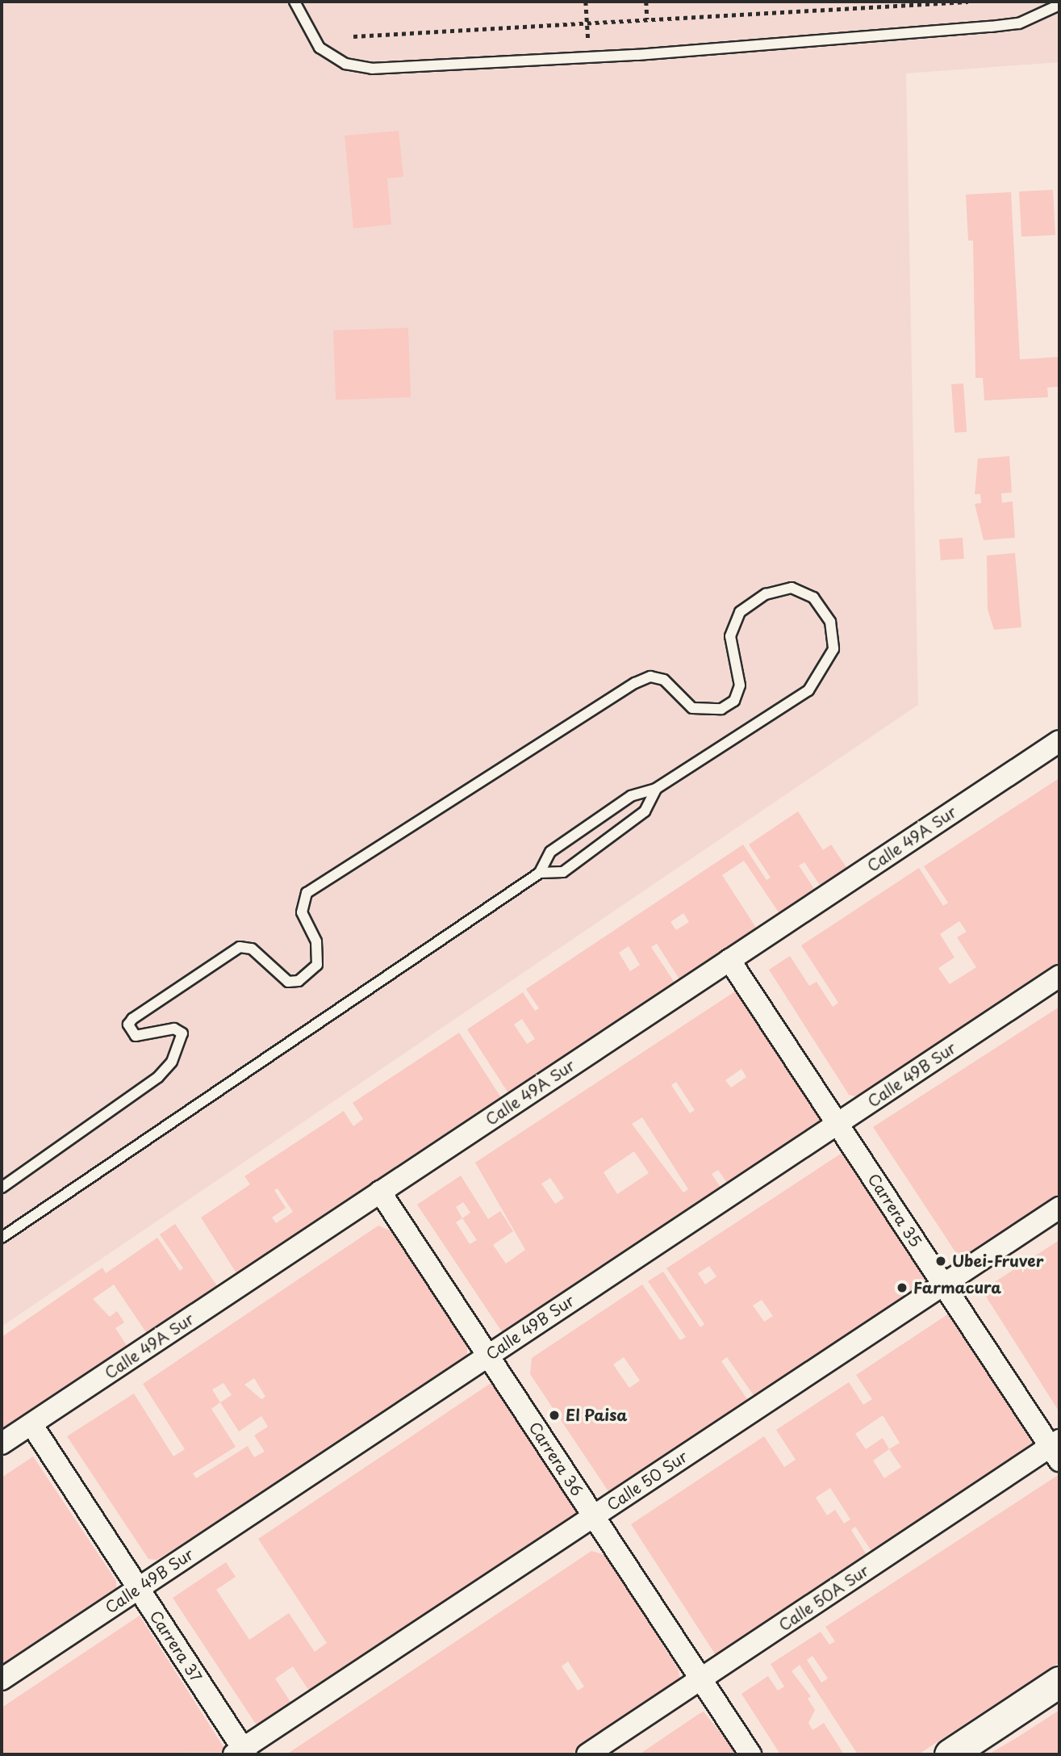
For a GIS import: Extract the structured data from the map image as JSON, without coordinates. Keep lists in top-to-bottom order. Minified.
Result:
{"streets":{"street":["Calle 49A Sur","Calle 49B Sur","Carrera 35","Carrera 36","Calle 50 Sur","Calle 50A Sur","Carrera 37"]},"crossings":[["Calle 49A Sur","Carrera 35"],["Calle 49A Sur","Carrera 36"],["Calle 49A Sur","Carrera 37"],["Calle 49B Sur","Carrera 35"],["Calle 49B Sur","Carrera 36"],["Calle 49B Sur","Carrera 37"],["Carrera 35","Calle 50 Sur"],["Carrera 35","Calle 50A Sur"],["Carrera 36","Calle 50 Sur"],["Carrera 36","Calle 50A Sur"],["Calle 50 Sur","Carrera 37"]],"places":["Ubei-Fruver","Farmacura","El Paisa"]}
